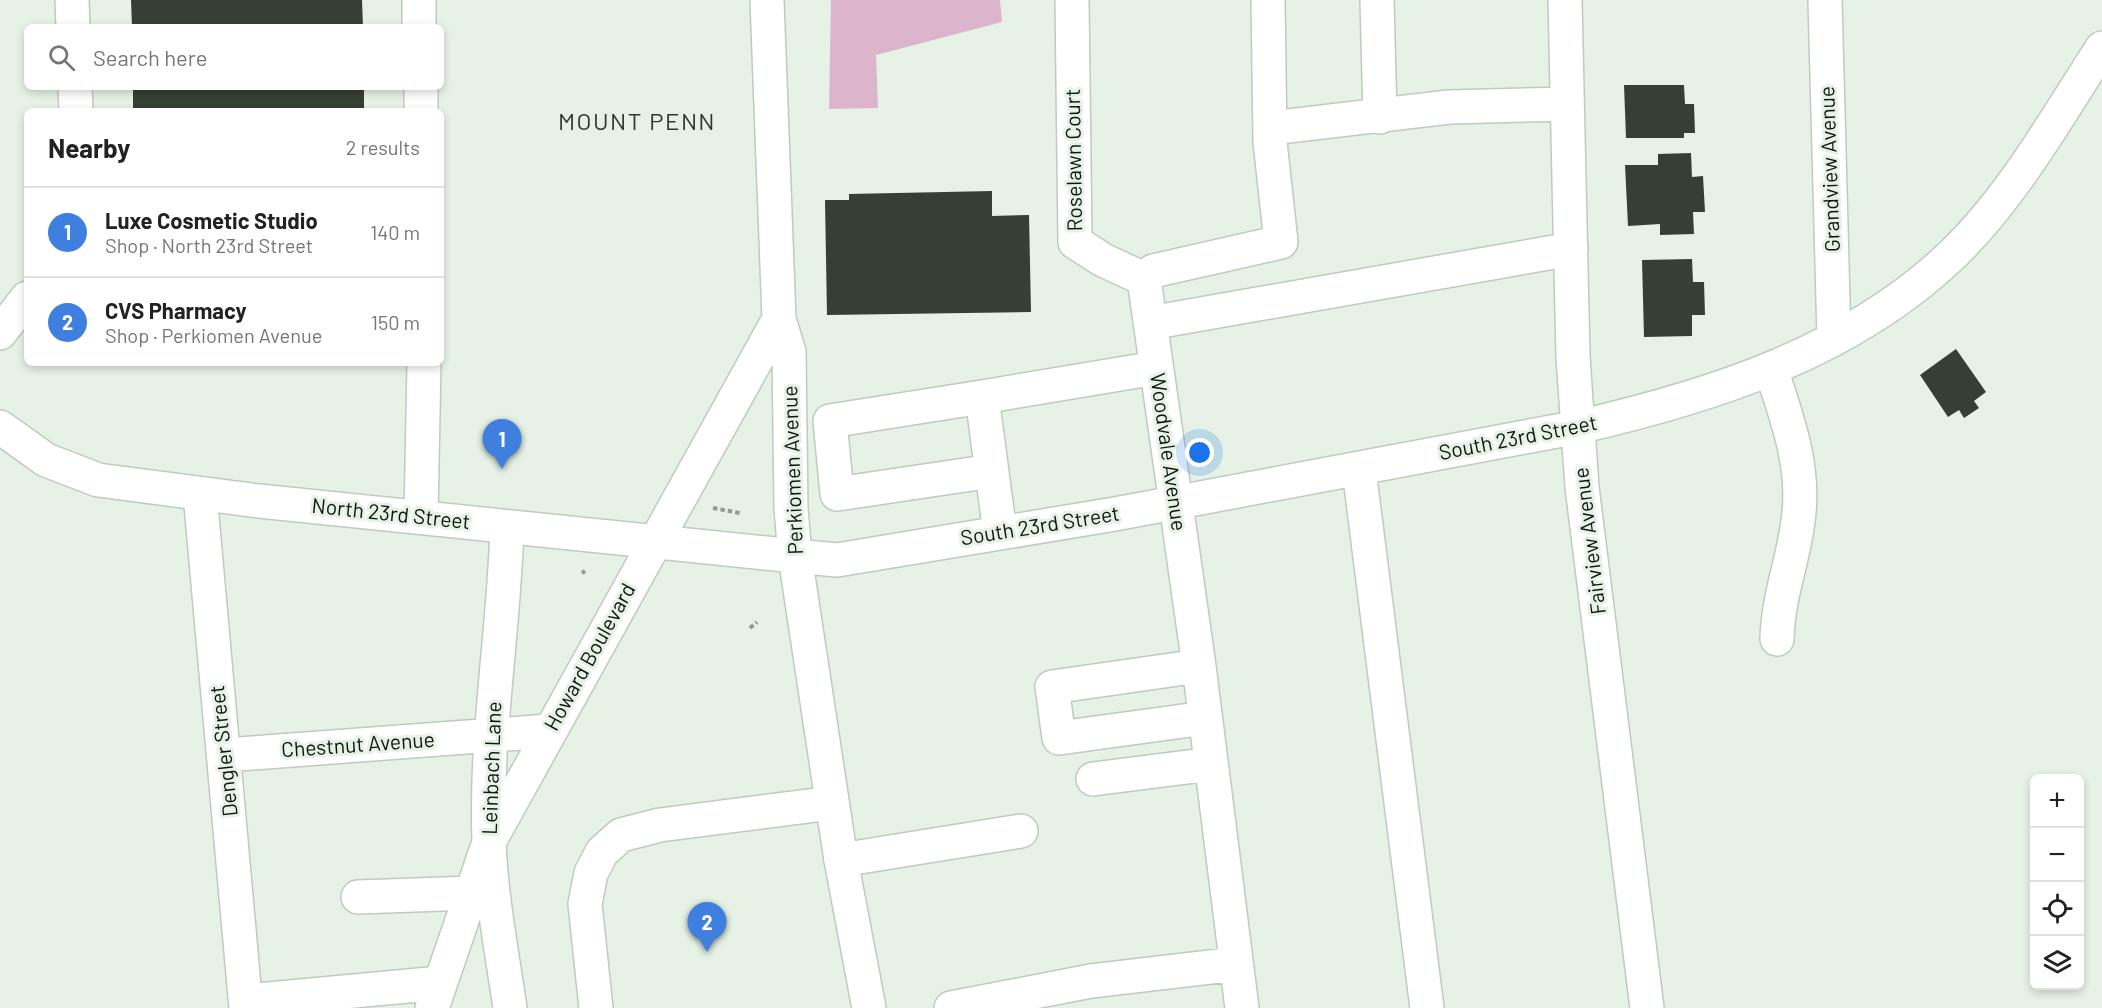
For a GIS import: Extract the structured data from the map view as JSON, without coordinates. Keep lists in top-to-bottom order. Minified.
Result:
{"streets":{"street":["Roselawn Court","Grandview Avenue","South 23rd Street","Woodvale Avenue","Perkiomen Avenue","North 23rd Street","Fairview Avenue","Howard Boulevard","Chestnut Avenue","Dengler Street","Leinbach Lane"]},"crossings":[["Roselawn Court","Woodvale Avenue"],["Grandview Avenue","South 23rd Street"],["South 23rd Street","Woodvale Avenue"],["South 23rd Street","Perkiomen Avenue"],["South 23rd Street","North 23rd Street"],["South 23rd Street","Fairview Avenue"],["Perkiomen Avenue","North 23rd Street"],["Perkiomen Avenue","Howard Boulevard"],["North 23rd Street","Howard Boulevard"],["North 23rd Street","Dengler Street"],["North 23rd Street","Leinbach Lane"],["Howard Boulevard","Chestnut Avenue"],["Howard Boulevard","Leinbach Lane"],["Chestnut Avenue","Dengler Street"],["Chestnut Avenue","Leinbach Lane"]],"districts":["MOUNT PENN"],"page":{"search":"Search here","heading":["Nearby","2 results"],"list":[{"mark":"1","name":"Luxe Cosmetic Studio","note":"Shop · North 23rd Street","value":"140 m"},{"mark":"2","name":"CVS Pharmacy","note":"Shop · Perkiomen Avenue","value":"150 m"}],"pins":["1","2"],"map_buttons":["+","−"]}}
